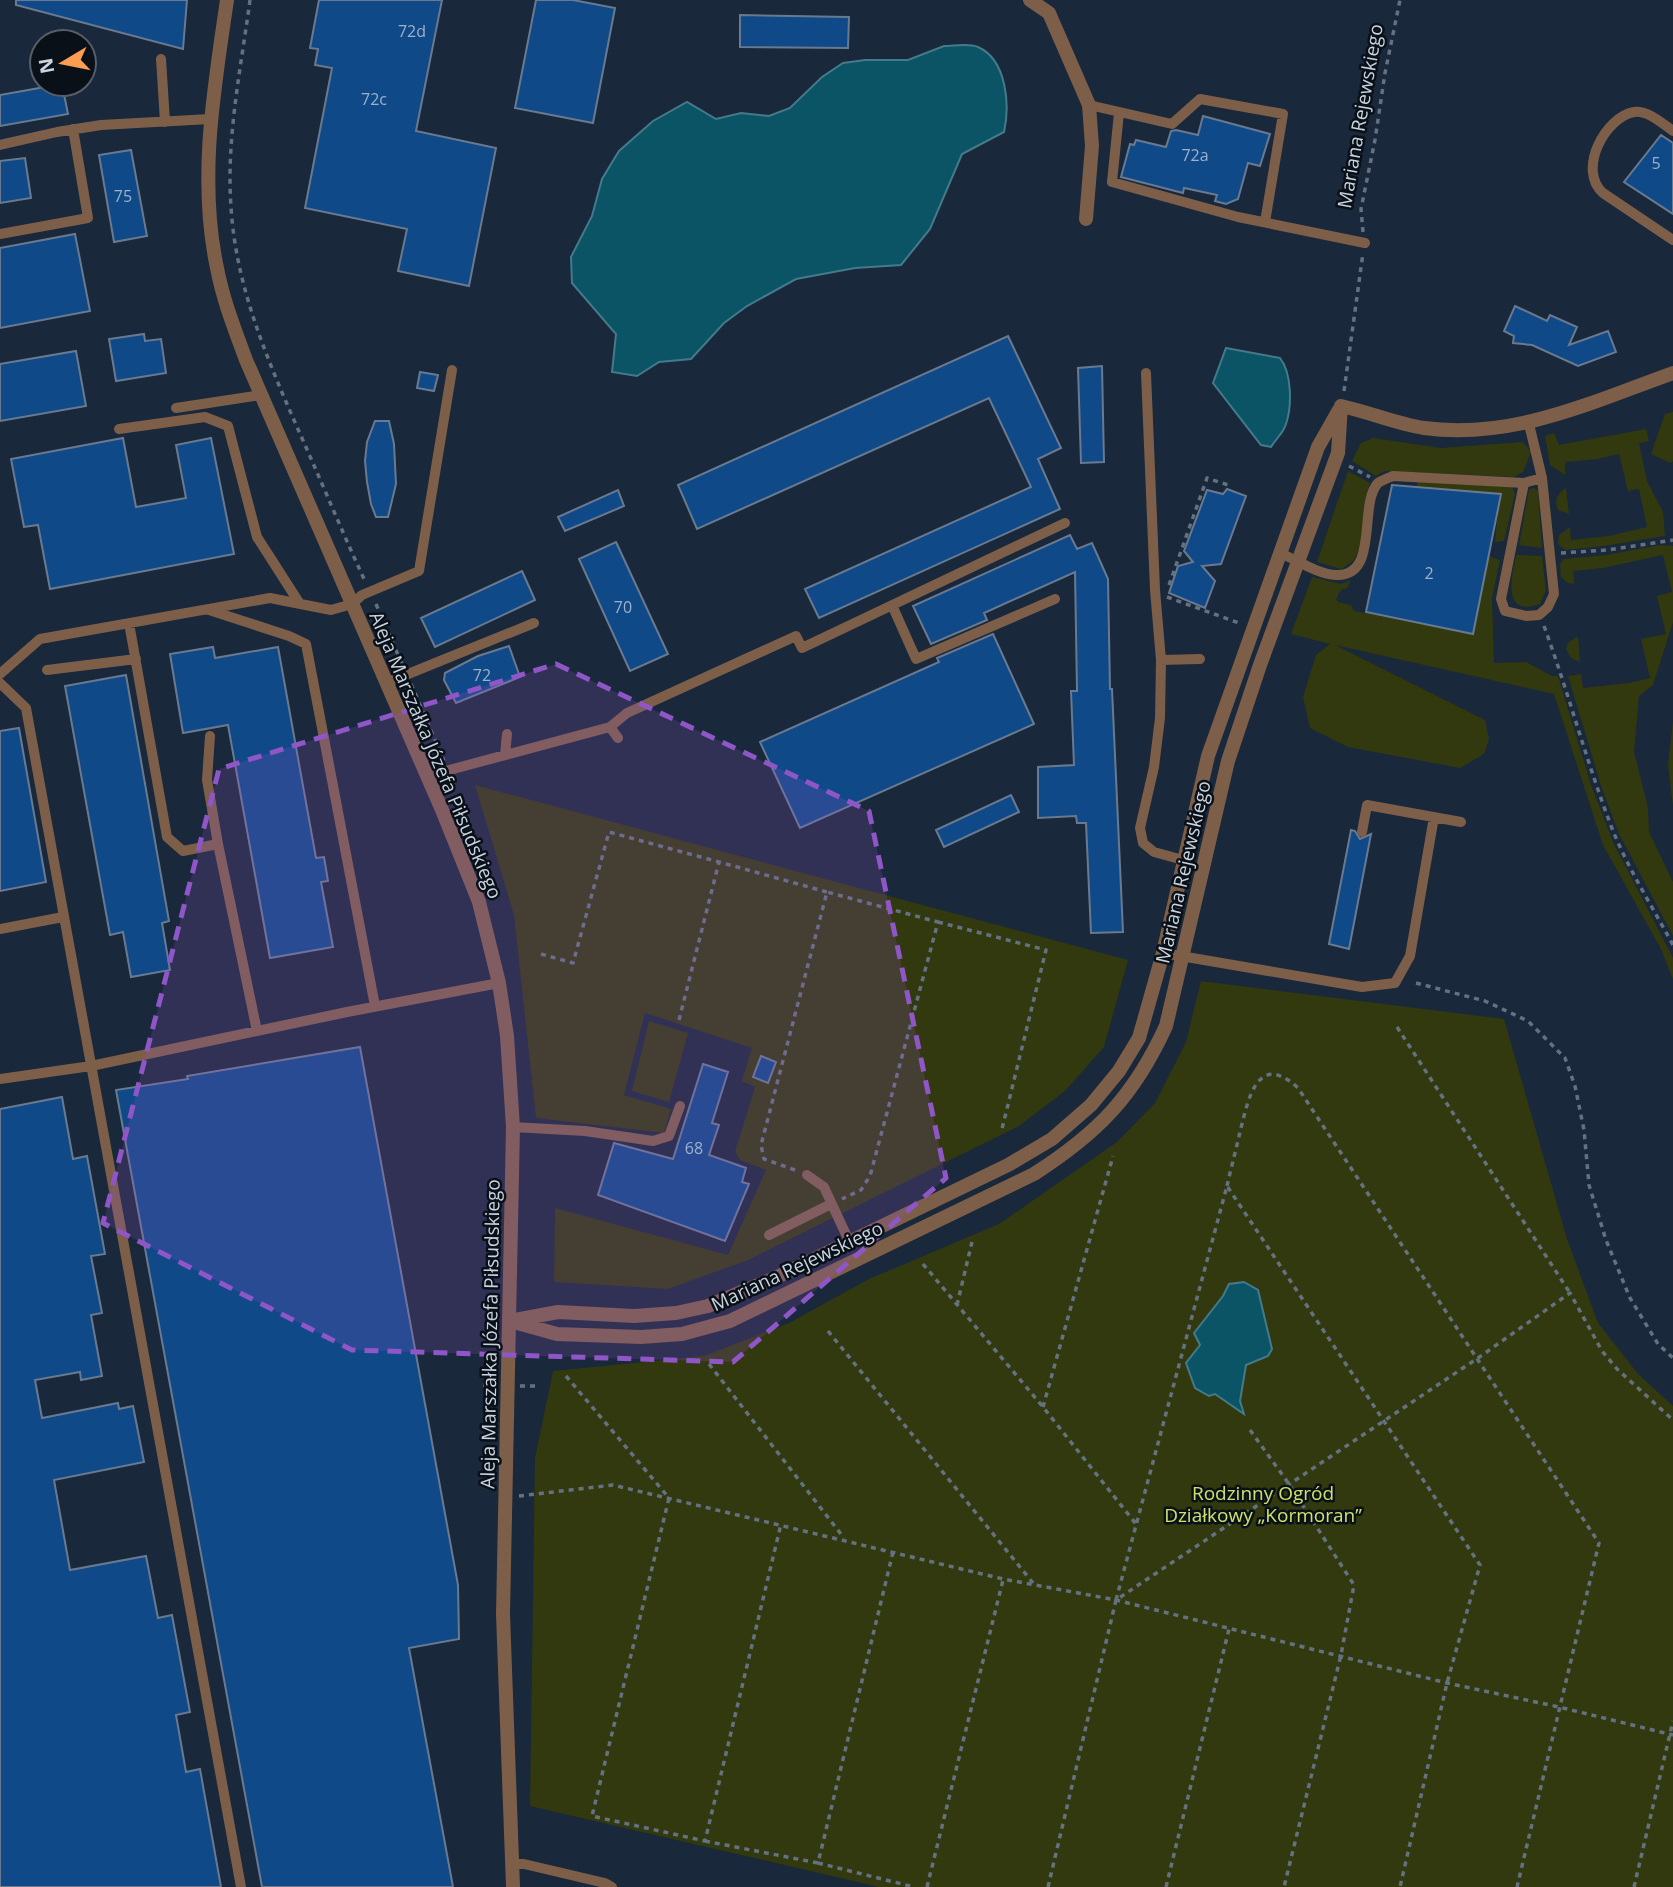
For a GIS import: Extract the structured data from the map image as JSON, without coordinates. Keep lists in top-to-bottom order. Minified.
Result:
{"streets":{"street":["Mariana Rejewskiego","Aleja Marszałka Józefa Piłsudskiego"]},"crossings":[["Mariana Rejewskiego","Aleja Marszałka Józefa Piłsudskiego"]],"parks":["Rodzinny Ogród Działkowy „Kormoran”"],"house_numbers":["72d","72c","72a","5","75","2","70","72","68"],"north":"left"}
